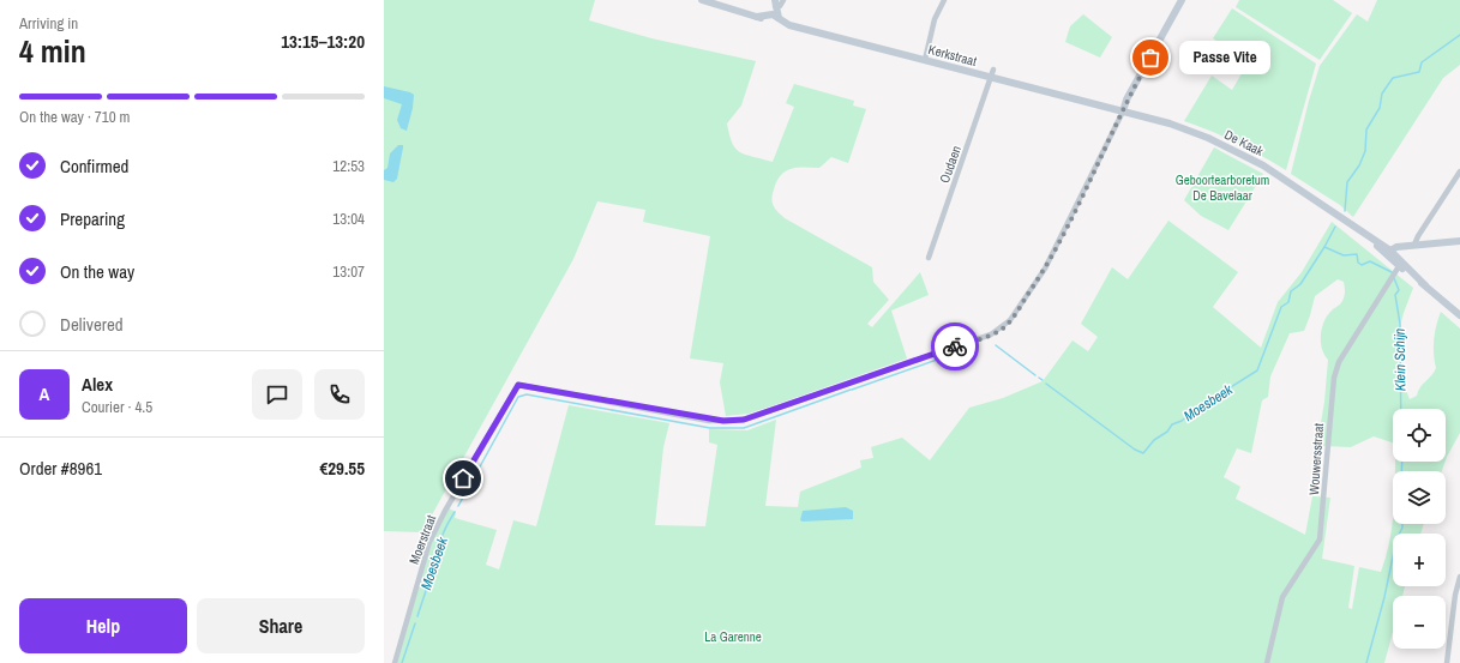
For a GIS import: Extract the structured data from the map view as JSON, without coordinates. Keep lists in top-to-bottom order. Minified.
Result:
{"streets":{"main road":["Kerkstraat","De Kaak"],"street":["Oudaen","Wouwersstraat","Moerstraat"]},"crossings":[["Kerkstraat","De Kaak"],["Kerkstraat","Oudaen"],["Kerkstraat","Moerstraat"],["De Kaak","Moerstraat"]],"water":["Klein Schijn","Moesbeek"],"parks":["Geboortearboretum De Bavelaar","La Garenne"],"places":["Passe Vite"],"page":{"heading":["4 min","Arriving in","13:15–13:20"],"panel":["Alex","Courier · 4.5","Order #8961","€29.55"],"bubble":"Passe Vite","bar":"On the way · 710 m","list":[["Confirmed","12:53"],["Preparing","13:04"],["On the way","13:07"],"Delivered"],"round":"A","map_buttons":["+","−"],"buttons":["Help","Share"]}}
